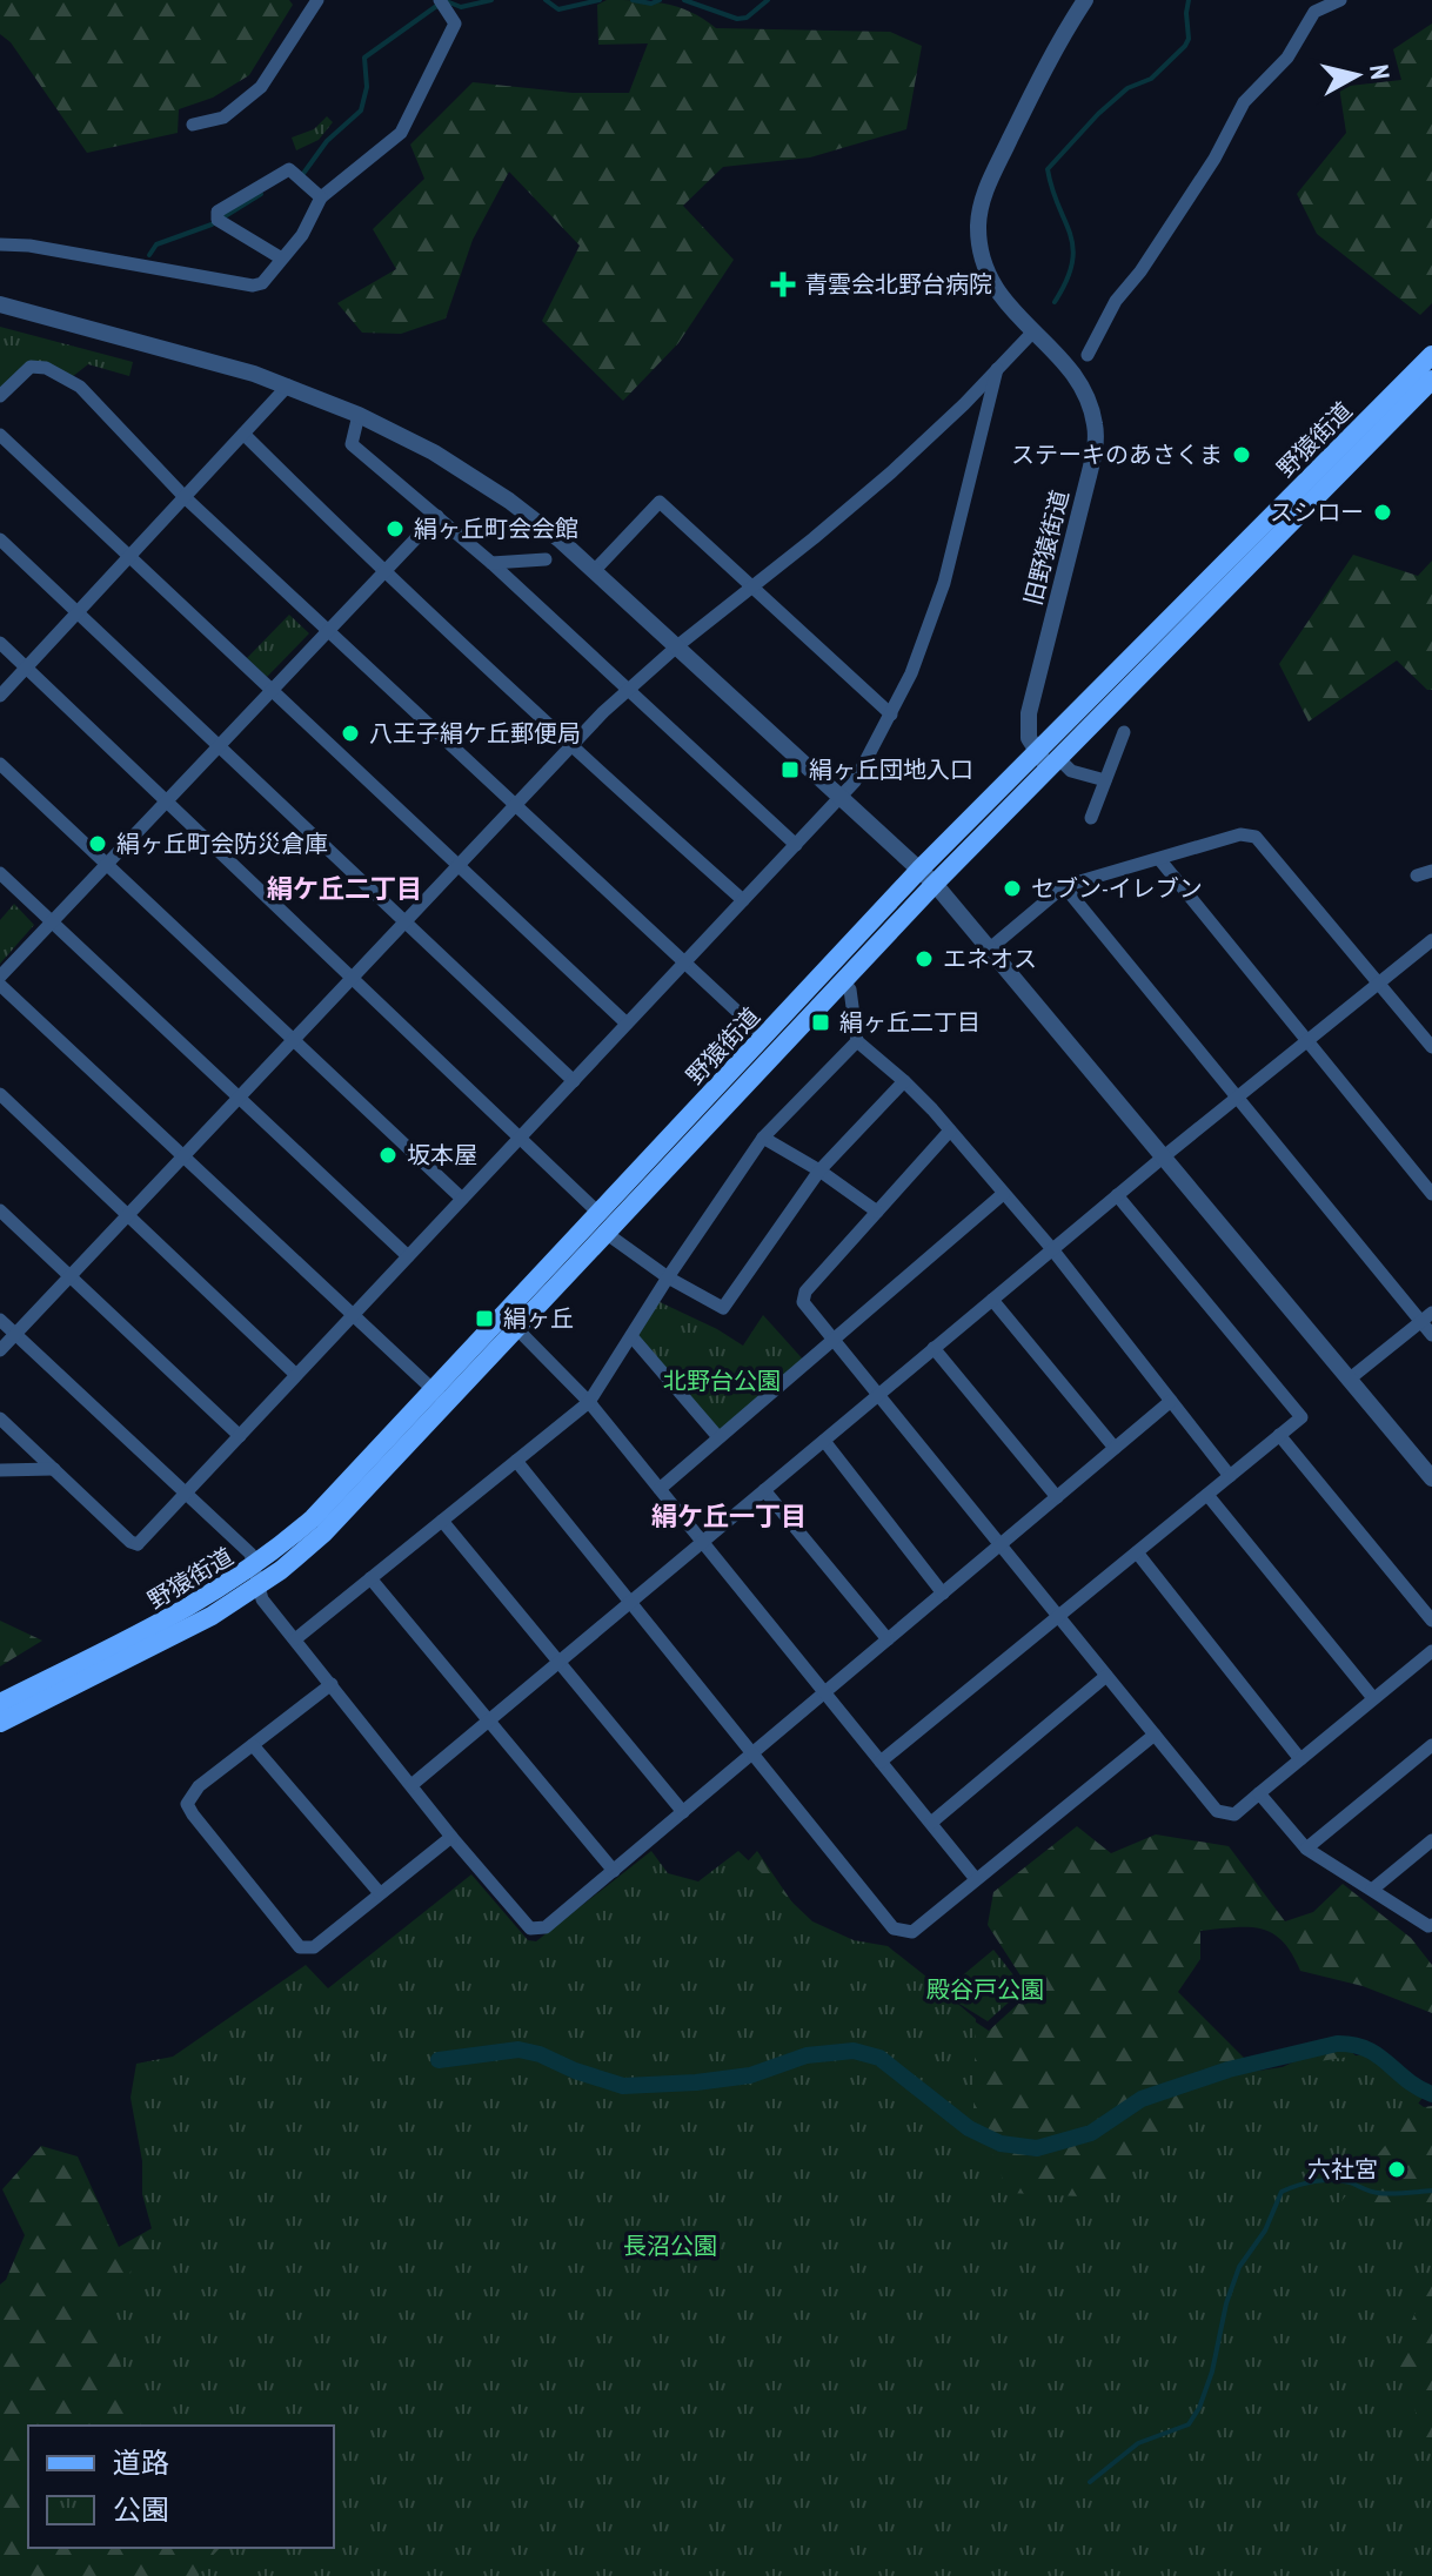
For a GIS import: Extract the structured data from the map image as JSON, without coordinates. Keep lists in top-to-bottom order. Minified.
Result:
{"streets":{"main road":["野猿街道"],"street":["旧野猿街道"]},"crossings":[["野猿街道","旧野猿街道"]],"districts":["絹ケ丘二丁目","絹ケ丘一丁目"],"parks":["北野台公園","殿谷戸公園","長沼公園"],"places":{"health":["青雲会北野台病院"],"other":["ステーキのあさくま","スシロー","絹ヶ丘町会会館","八王子絹ケ丘郵便局","絹ヶ丘町会防災倉庫","セブン-イレブン","エネオス","坂本屋","六社宮"],"transit":["絹ヶ丘団地入口","絹ヶ丘二丁目","絹ヶ丘"]},"legend":["道路","公園"],"north":"right"}
